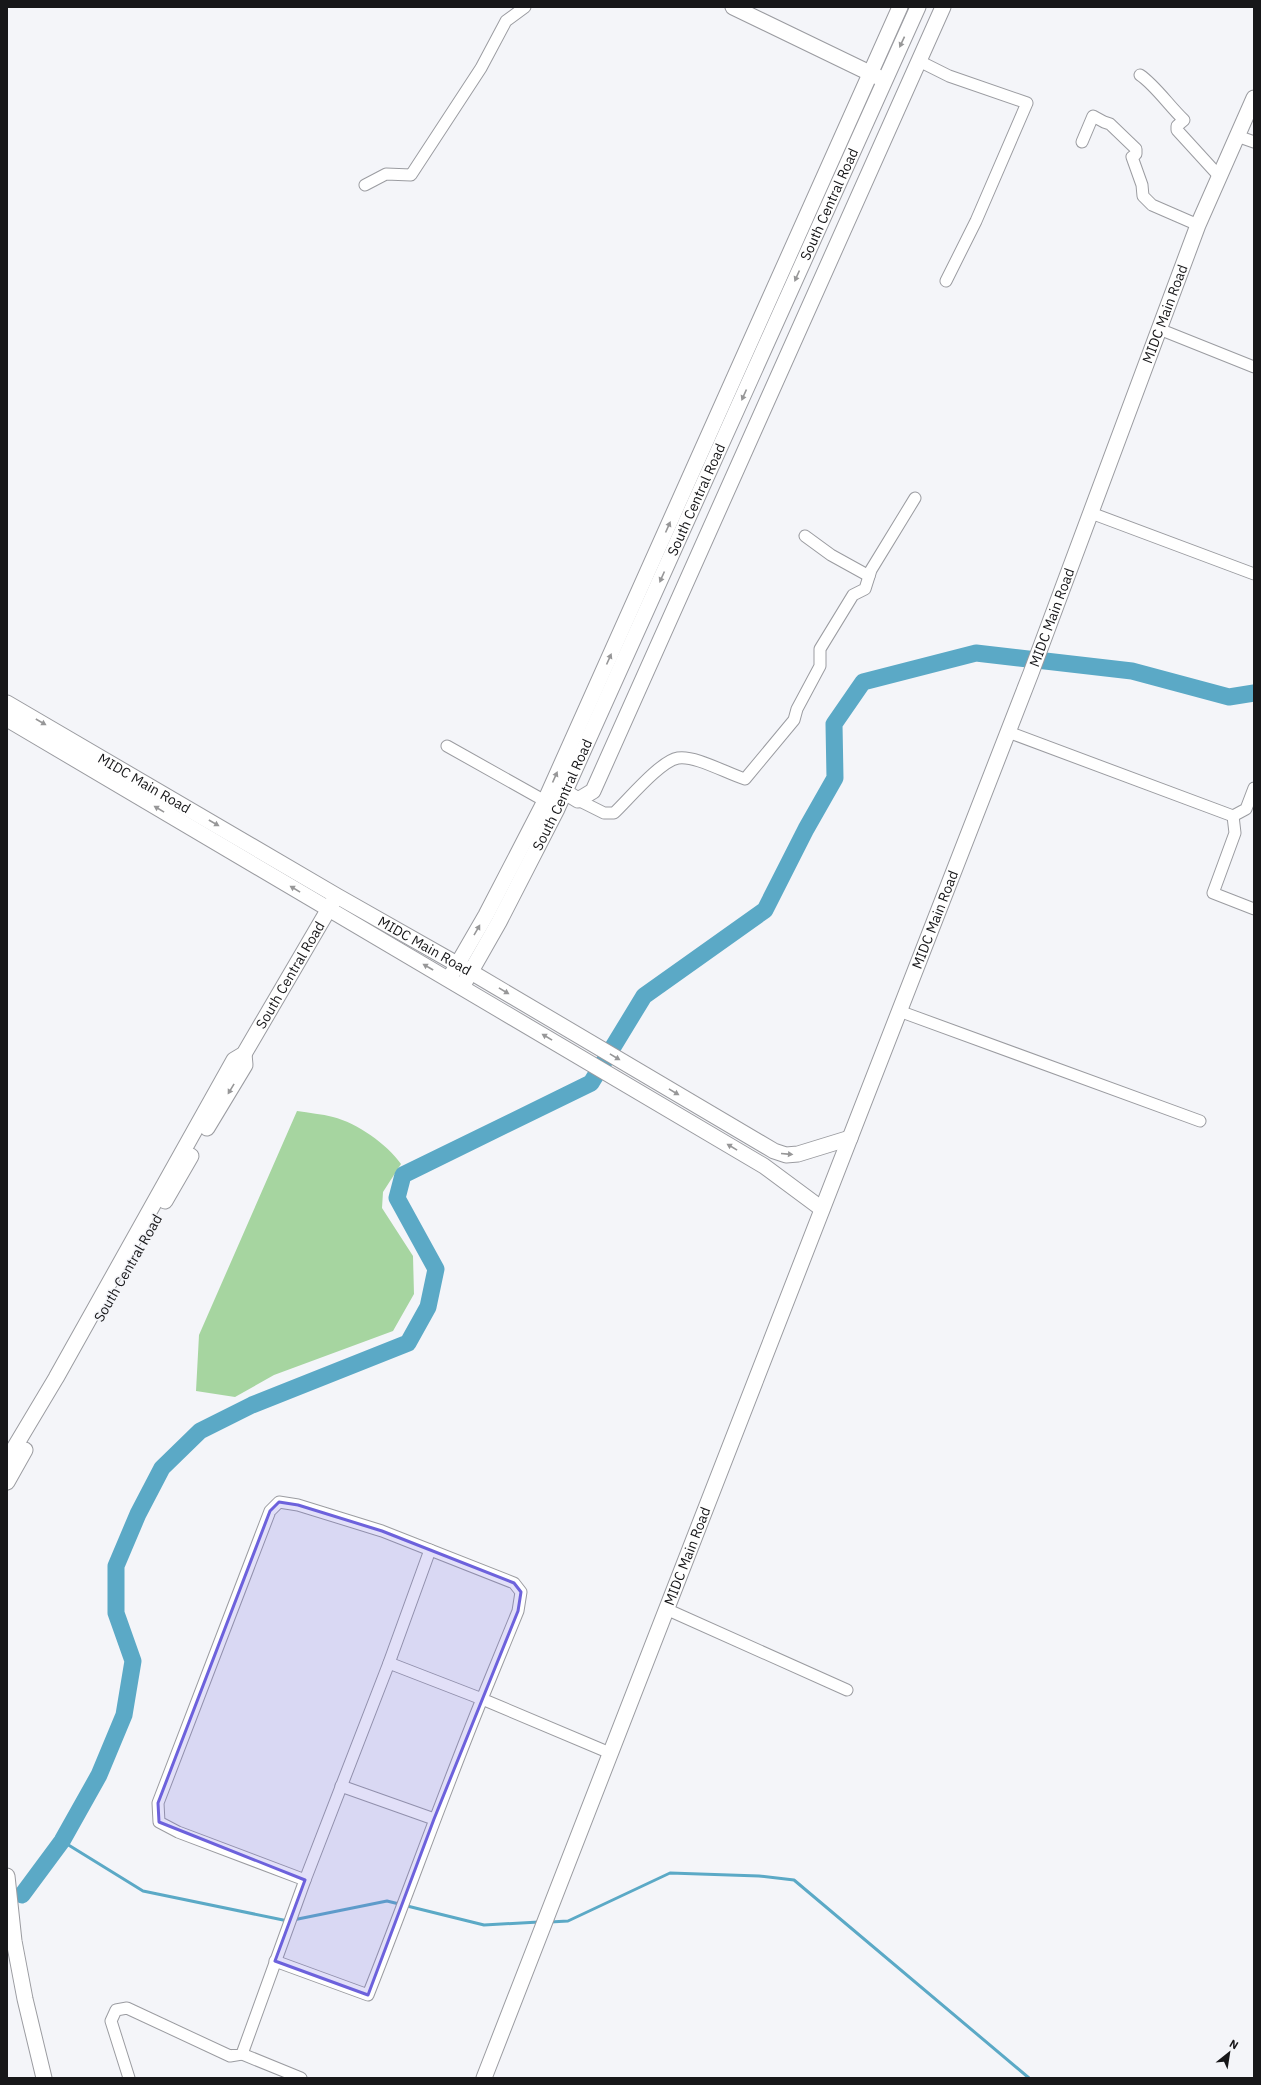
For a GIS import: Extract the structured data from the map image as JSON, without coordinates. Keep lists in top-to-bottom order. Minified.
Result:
{"streets":{"street":["South Central Road","MIDC Main Road"]},"crossings":[["South Central Road","MIDC Main Road"]],"north":"top right"}
